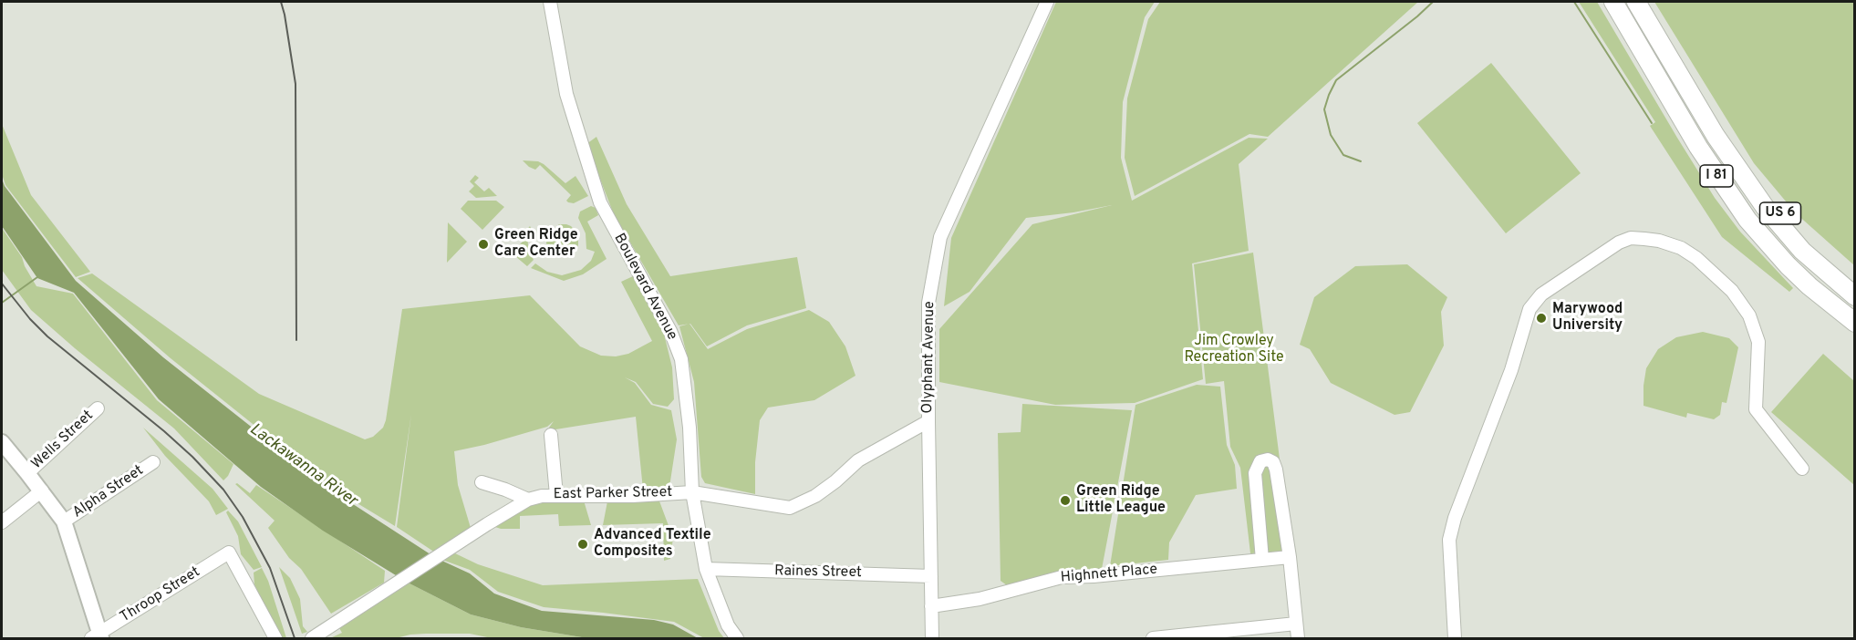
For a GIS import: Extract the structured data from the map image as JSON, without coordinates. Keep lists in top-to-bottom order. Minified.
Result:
{"streets":{"highway":["I 81","US 6"],"street":["Boulevard Avenue","Olyphant Avenue","Wells Street","Alpha Street","East Parker Street","Raines Street","Highnett Place","Throop Street"]},"crossings":[["I 81","US 6"],["Boulevard Avenue","East Parker Street"],["Boulevard Avenue","Raines Street"],["Olyphant Avenue","East Parker Street"],["Olyphant Avenue","Raines Street"],["Olyphant Avenue","Highnett Place"]],"water":["Lackawanna River"],"parks":["Jim Crowley Recreation Site"],"places":["Green Ridge Care Center","Marywood University","Green Ridge Little League","Advanced Textile Composites"]}
